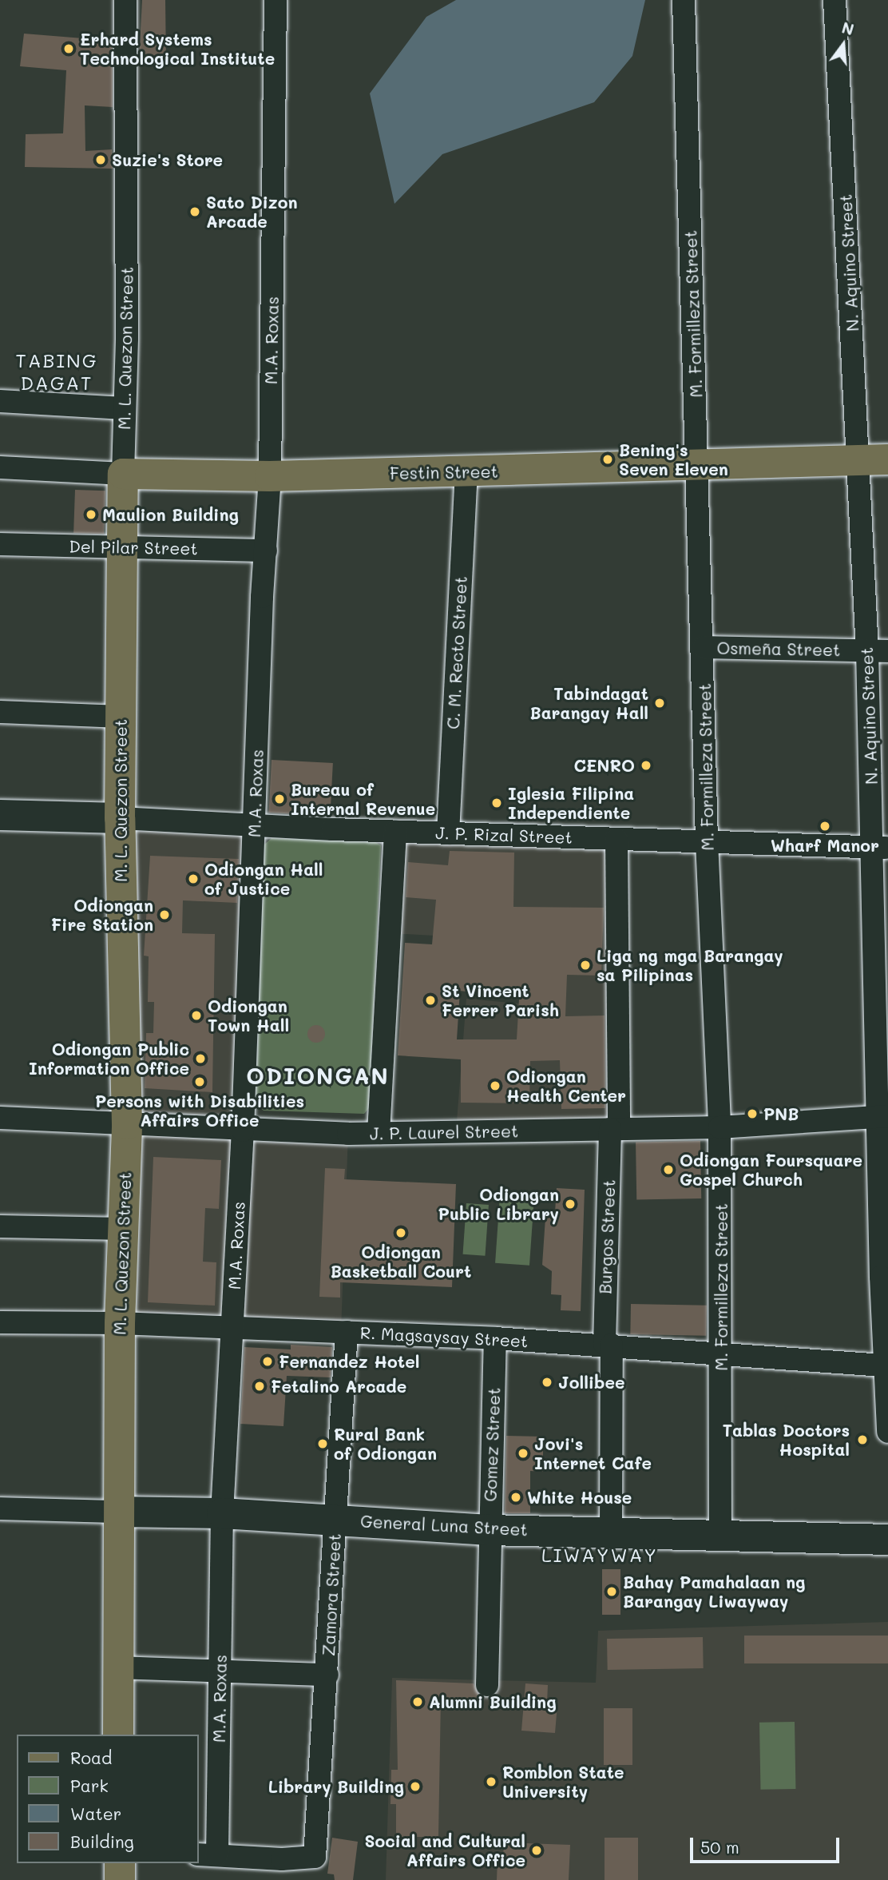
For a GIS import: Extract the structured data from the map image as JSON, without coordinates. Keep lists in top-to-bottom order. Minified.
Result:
{"streets":{"main road":["M. L. Quezon Street","Festin Street","General Luna Street"],"street":["N. Aquino Street","M. Formilleza Street","M.A. Roxas","Del Pilar Street","Osmeña Street","C. M. Recto Street","J. P. Rizal Street","J. P. Laurel Street","Burgos Street","R. Magsaysay Street","Gomez Street","Zamora Street"]},"crossings":[["N. Aquino Street","Festin Street"],["N. Aquino Street","Osmeña Street"],["N. Aquino Street","J. P. Rizal Street"],["N. Aquino Street","J. P. Laurel Street"],["N. Aquino Street","R. Magsaysay Street"],["M. Formilleza Street","Festin Street"],["M. Formilleza Street","Osmeña Street"],["M. Formilleza Street","J. P. Rizal Street"],["M. Formilleza Street","J. P. Laurel Street"],["M. Formilleza Street","R. Magsaysay Street"],["M. Formilleza Street","General Luna Street"],["M.A. Roxas","Festin Street"],["M.A. Roxas","Del Pilar Street"],["M.A. Roxas","J. P. Rizal Street"],["M.A. Roxas","J. P. Laurel Street"],["M.A. Roxas","R. Magsaysay Street"],["M.A. Roxas","General Luna Street"],["M.A. Roxas","Zamora Street"],["M. L. Quezon Street","Festin Street"],["M. L. Quezon Street","Del Pilar Street"],["M. L. Quezon Street","J. P. Rizal Street"],["M. L. Quezon Street","J. P. Laurel Street"],["M. L. Quezon Street","R. Magsaysay Street"],["M. L. Quezon Street","General Luna Street"],["Festin Street","C. M. Recto Street"],["C. M. Recto Street","J. P. Rizal Street"],["J. P. Rizal Street","Burgos Street"],["J. P. Laurel Street","Burgos Street"],["Burgos Street","R. Magsaysay Street"],["Burgos Street","General Luna Street"],["R. Magsaysay Street","Gomez Street"],["R. Magsaysay Street","Zamora Street"],["Gomez Street","General Luna Street"],["General Luna Street","Zamora Street"]],"districts":["TABING DAGAT","ODIONGAN","LIWAYWAY"],"places":["Erhard Systems Technological Institute","Suzie's Store","Sato Dizon Arcade","Bening's Seven Eleven","Maulion Building","Tabindagat Barangay Hall","CENRO","Bureau of Internal Revenue","Iglesia Filipina Independiente","Wharf Manor","Odiongan Hall of Justice","Odiongan Fire Station","Liga ng mga Barangay sa Pilipinas","St Vincent Ferrer Parish","Odiongan Town Hall","Odiongan Public Information Office","Persons with Disabilities Affairs Office","Odiongan Health Center","PNB","Odiongan Foursquare Gospel Church","Odiongan Public Library","Odiongan Basketball Court","Fernandez Hotel","Jollibee","Fetalino Arcade","Tablas Doctors Hospital","Rural Bank of Odiongan","Jovi's Internet Cafe","White House","Bahay Pamahalaan ng Barangay Liwayway","Alumni Building","Romblon State University","Library Building","Social and Cultural Affairs Office"],"legend":["Road","Park","Water","Building"],"scale_bar":"50 m","north":"top"}
